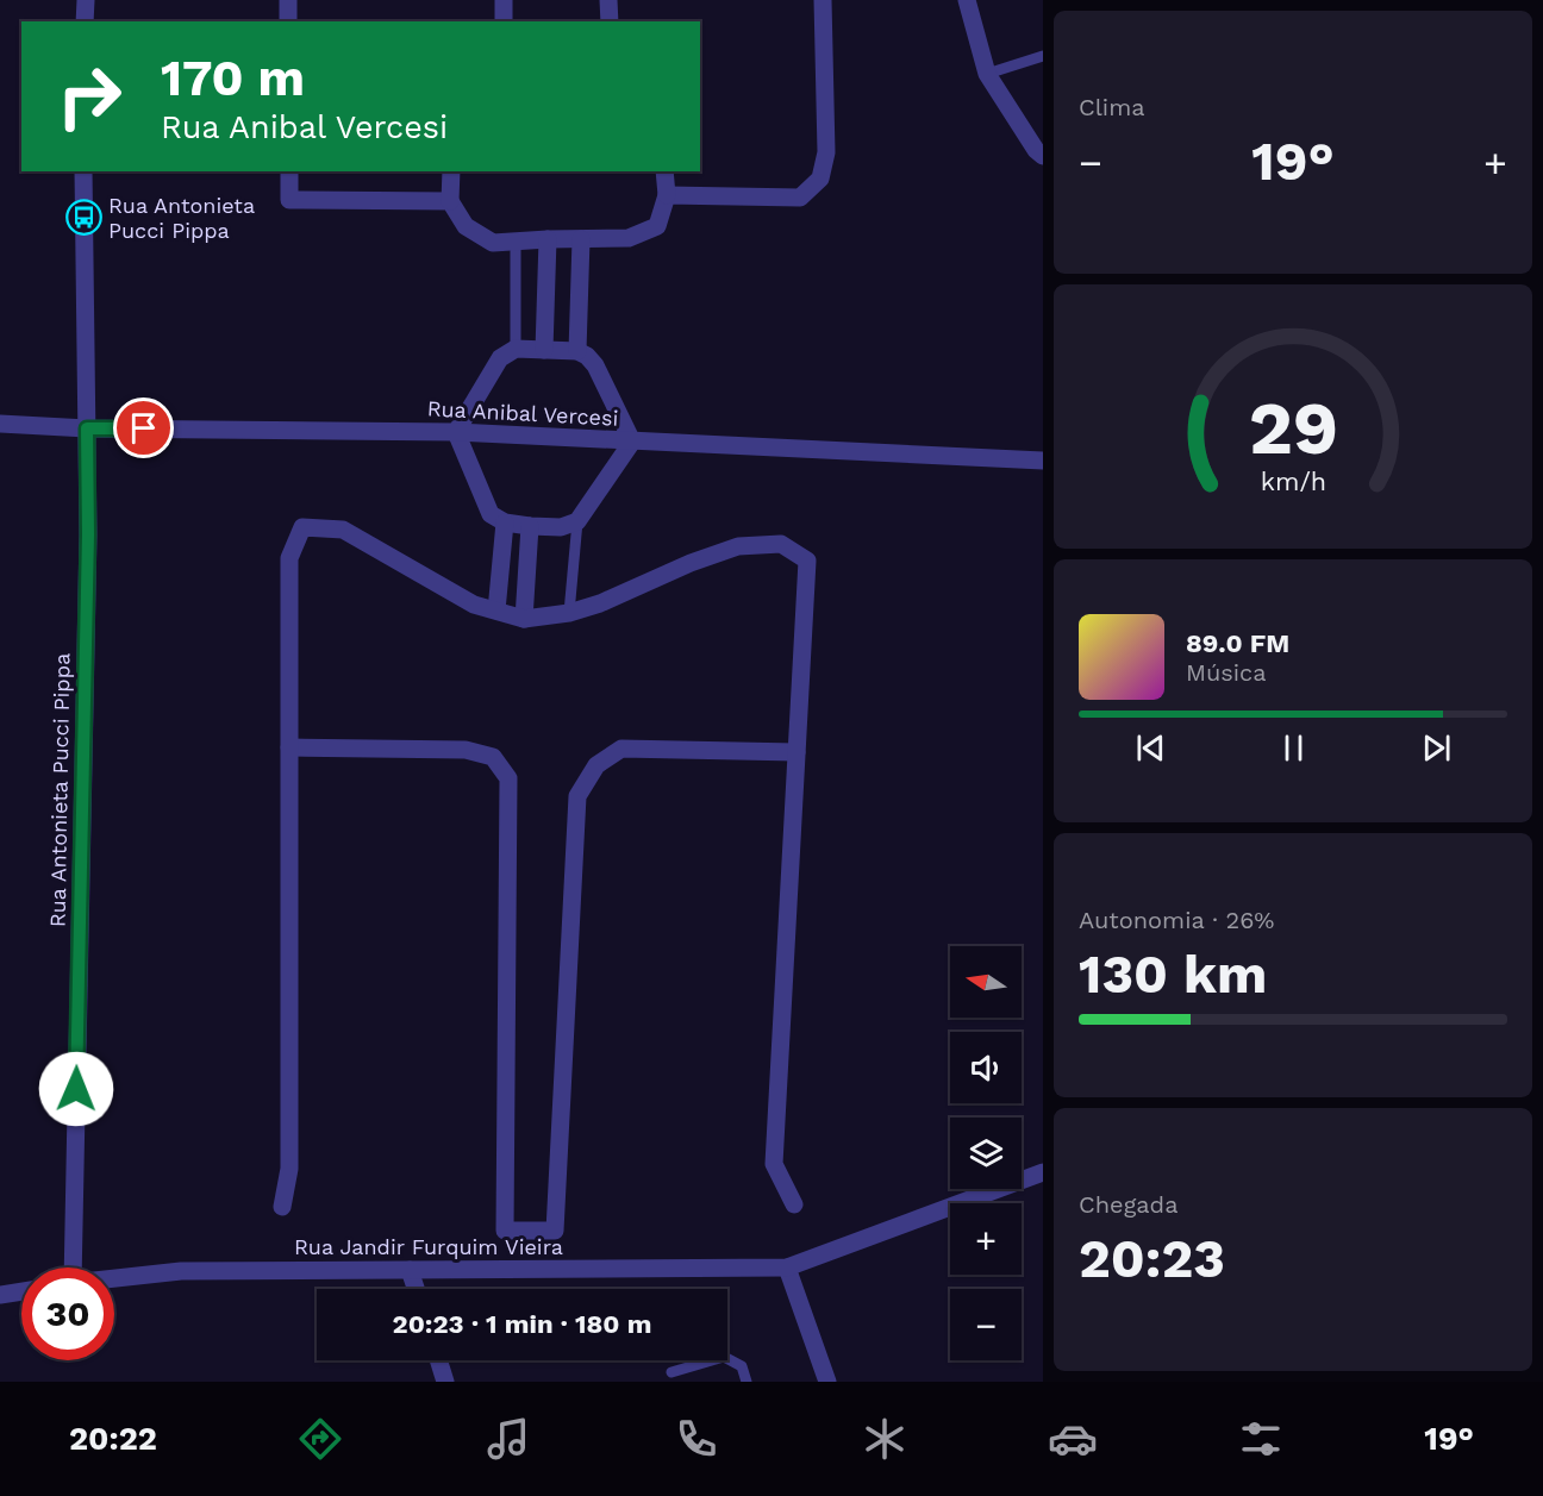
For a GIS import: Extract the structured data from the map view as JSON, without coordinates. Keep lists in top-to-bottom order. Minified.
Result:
{"streets":{"street":["Rua Anibal Vercesi","Rua Antonieta Pucci Pippa","Rua Jandir Furquim Vieira"]},"crossings":[["Rua Anibal Vercesi","Rua Antonieta Pucci Pippa"]],"places":{"bus stop":["Rua Antonieta Pucci Pippa"]},"north":"left","page":{"tile":["Clima",["Autonomia · 26%","130 km"],["Chegada","20:23"]],"turn":["170 m","Rua Anibal Vercesi"],"heat":["−","19°","+"],"song":["89.0 FM","Música"],"map_buttons":["+","−"],"limit":"30","trip":"20:23 · 1 min · 180 m","tabs":["20:22","19°"],"gauge":["29","km/h"]}}
